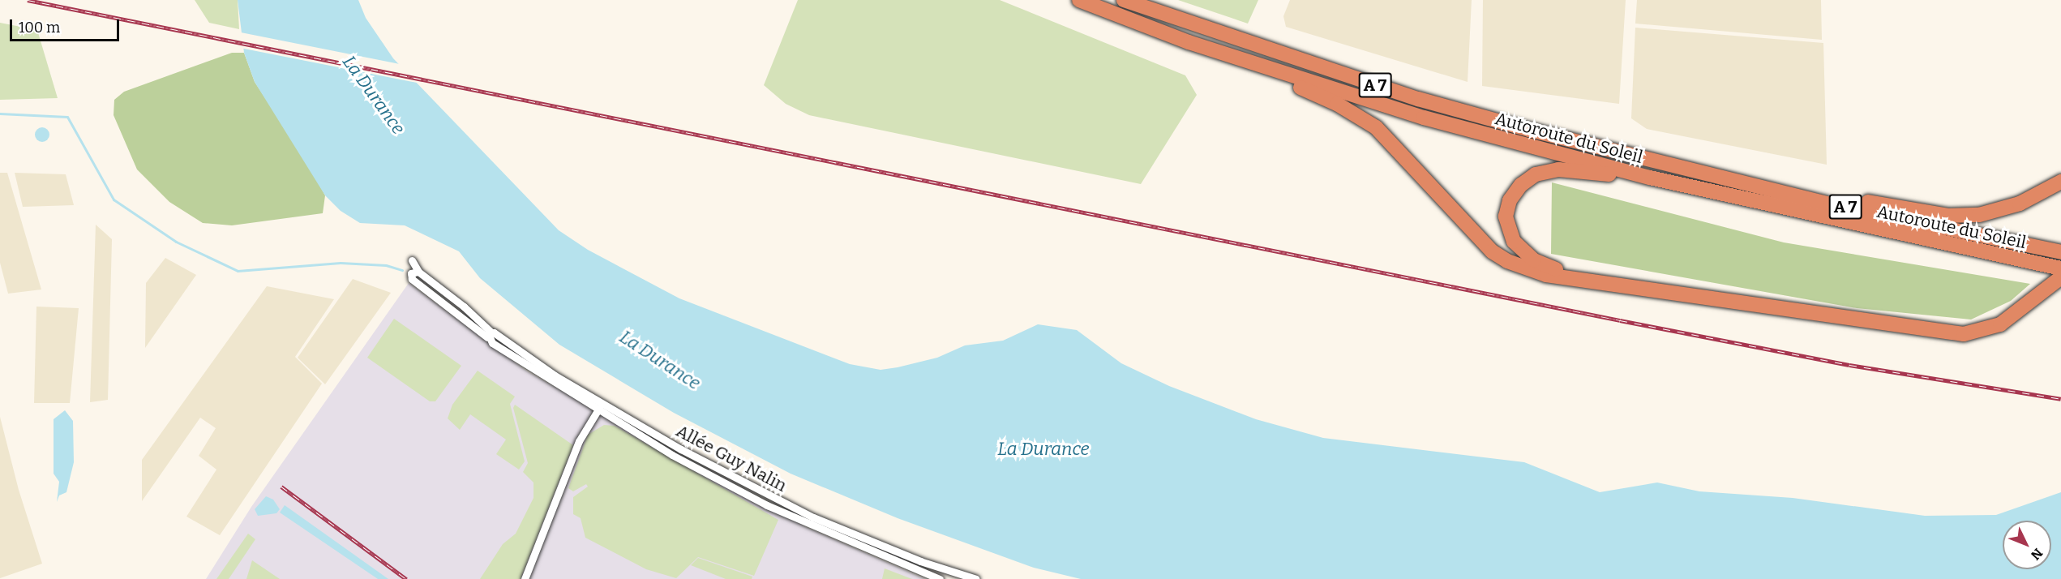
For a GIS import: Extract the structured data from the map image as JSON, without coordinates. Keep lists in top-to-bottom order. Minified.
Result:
{"streets":{"highway":["A 7","Autoroute du Soleil"],"street":["Allée Guy Nalin"]},"water":["La Durance"],"scale_bar":"100 m","north":"bottom right"}
